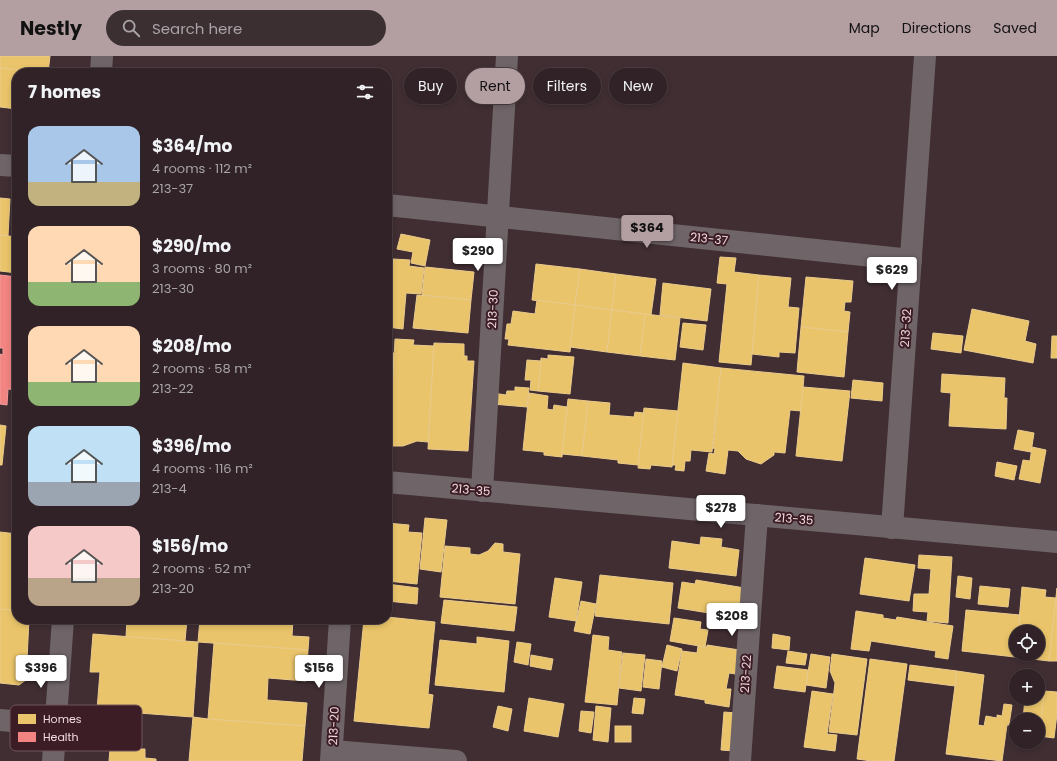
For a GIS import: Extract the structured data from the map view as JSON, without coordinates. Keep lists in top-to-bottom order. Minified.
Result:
{"streets":{"street":["213-37","213-30","213-32","213-35","213-22","213-20"]},"crossings":[["213-37","213-30"],["213-37","213-32"],["213-30","213-35"],["213-32","213-35"],["213-35","213-22"]],"legend":["Homes","Health"],"page":{"header":"Nestly","search":"Search here","nav":["Map","Directions","Saved"],"chip":["Buy","Rent","Filters","New"],"heading":"7 homes","list":[{"name":"$364/mo","note":"4 rooms · 112 m² · 213-37"},{"name":"$290/mo","note":"3 rooms · 80 m² · 213-30"},{"name":"$208/mo","note":"2 rooms · 58 m² · 213-22"},{"name":"$396/mo","note":"4 rooms · 116 m² · 213-4"},{"name":"$156/mo","note":"2 rooms · 52 m² · 213-20"}],"price":["$364","$290","$629","$278","$208","$396","$156"],"map_buttons":["+","−"]}}
